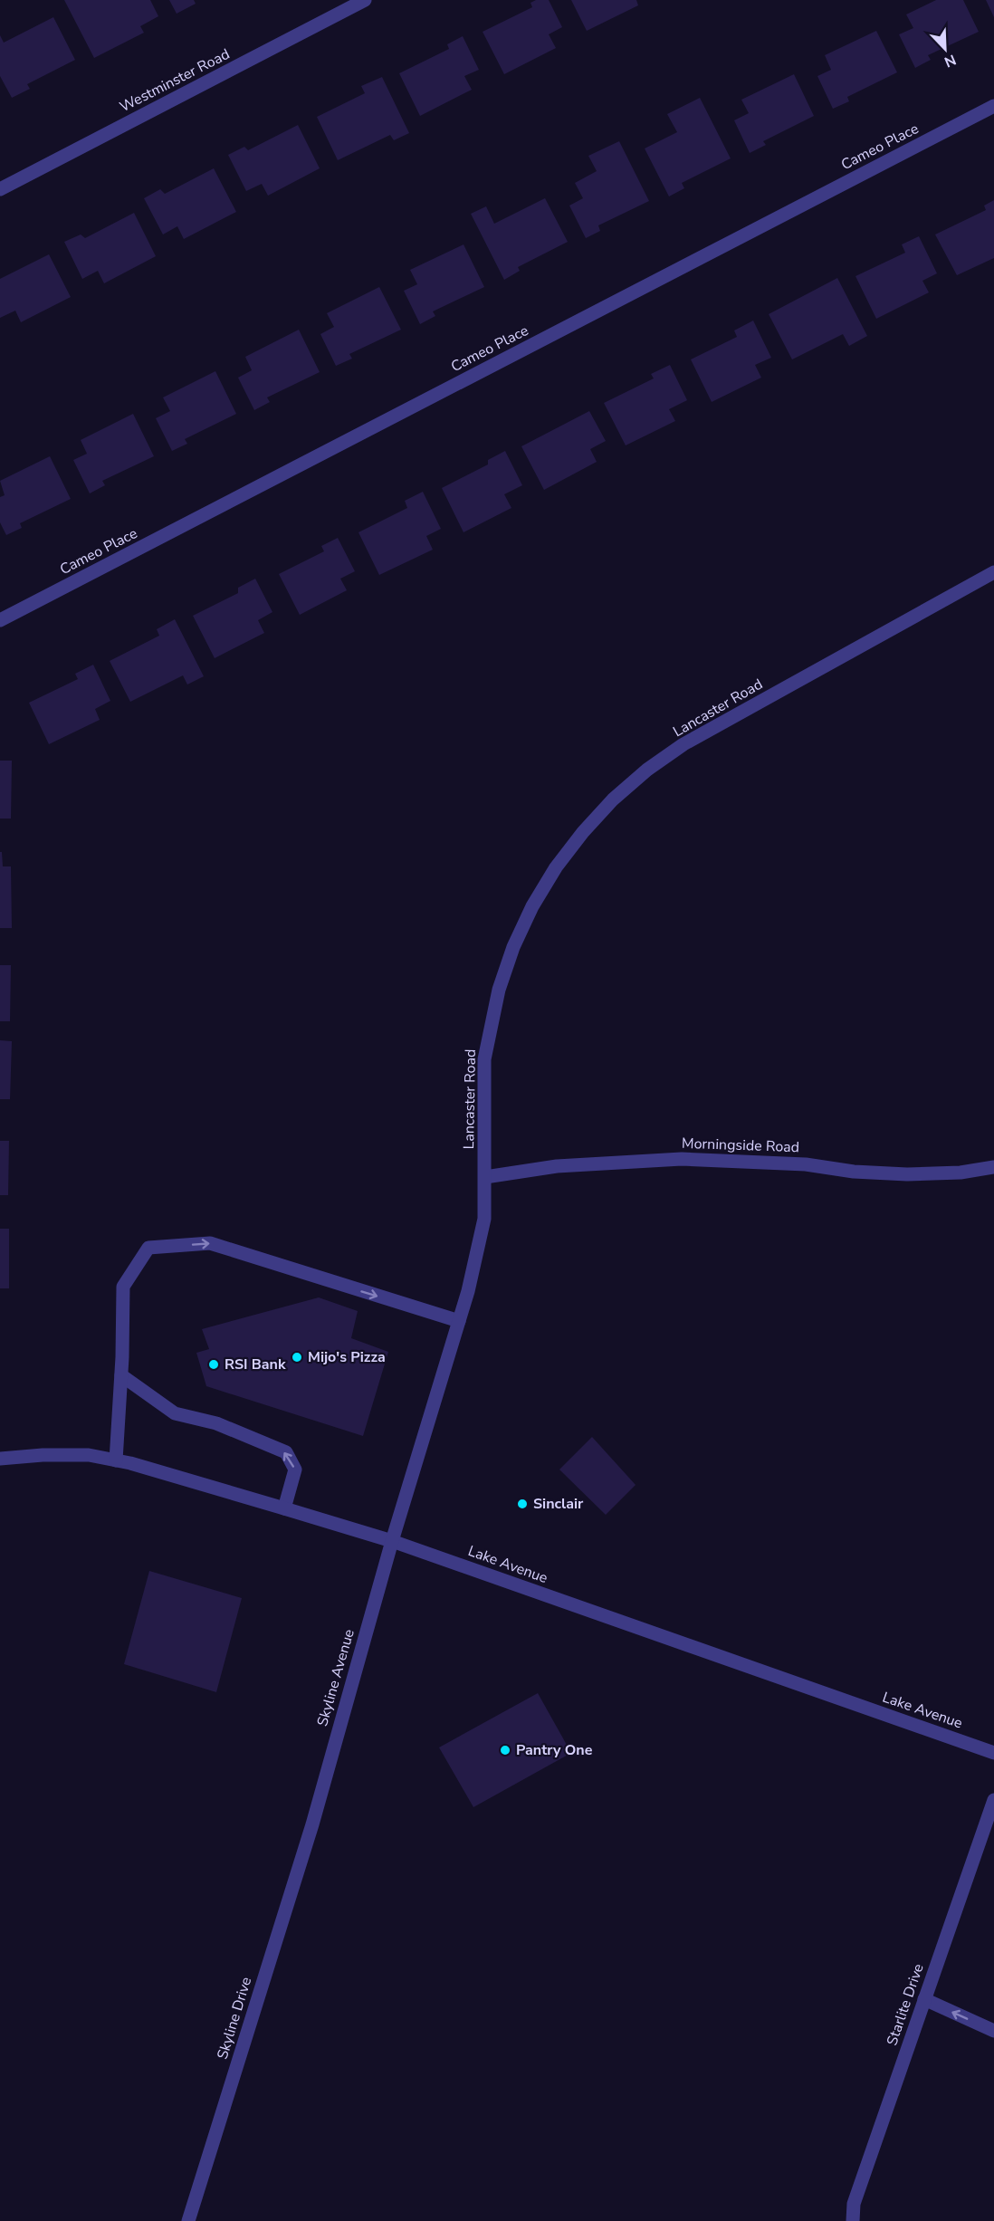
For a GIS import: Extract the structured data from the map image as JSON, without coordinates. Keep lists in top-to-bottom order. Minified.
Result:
{"streets":{"street":["Westminster Road","Cameo Place","Lancaster Road","Morningside Road","Lake Avenue","Skyline Avenue","Starlite Drive","Skyline Drive"]},"crossings":[["Lancaster Road","Morningside Road"],["Lancaster Road","Lake Avenue"],["Lancaster Road","Skyline Avenue"],["Lake Avenue","Skyline Avenue"],["Skyline Avenue","Skyline Drive"]],"places":["Mijo's Pizza","RSI Bank","Sinclair","Pantry One"],"north":"bottom right"}
